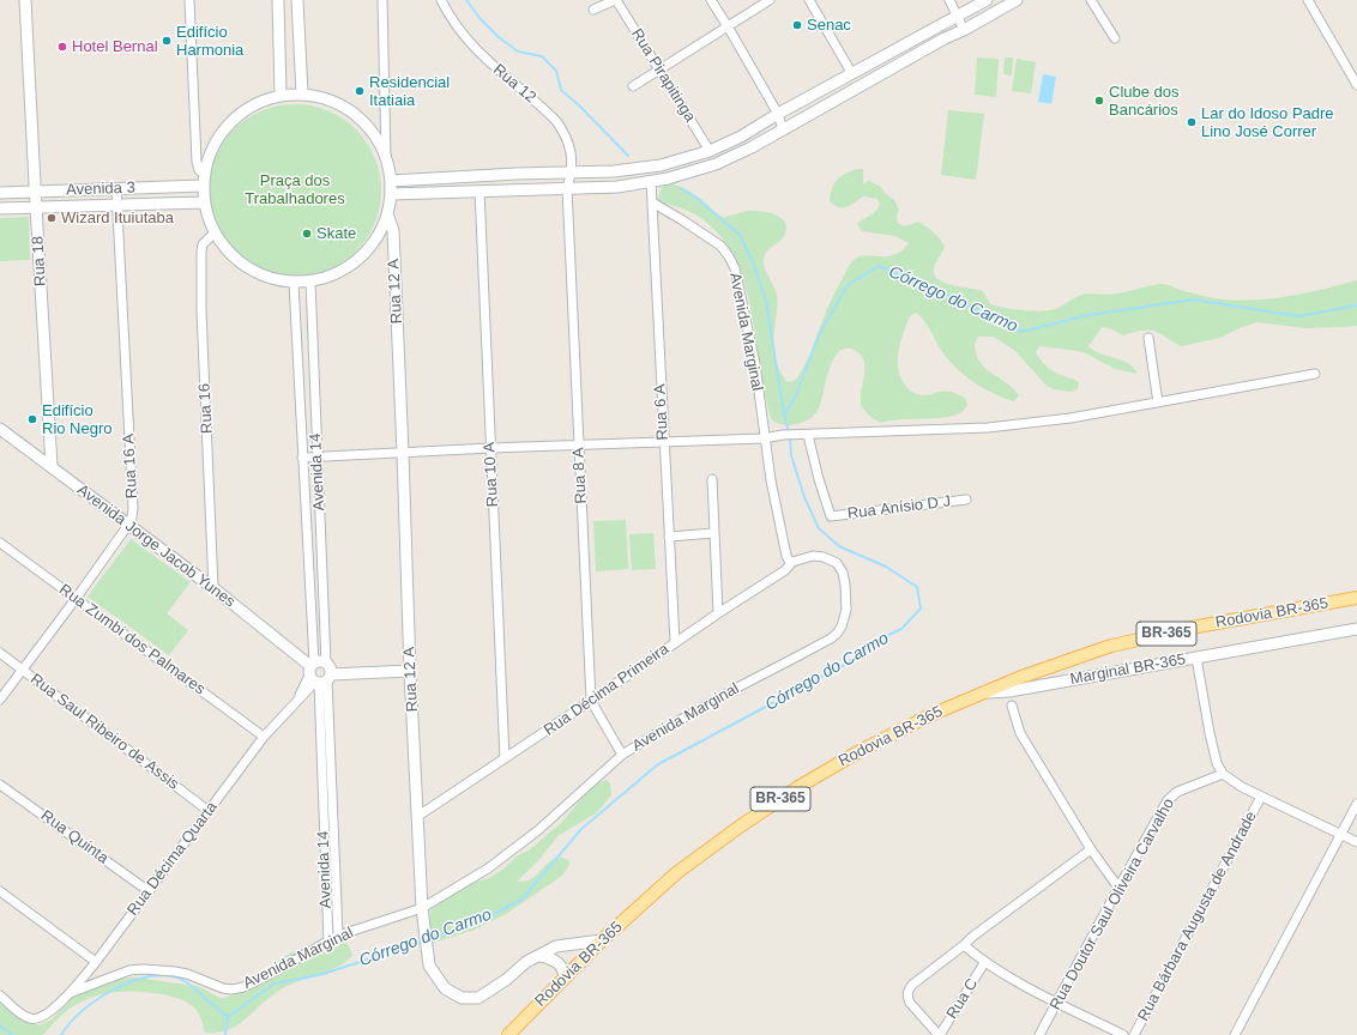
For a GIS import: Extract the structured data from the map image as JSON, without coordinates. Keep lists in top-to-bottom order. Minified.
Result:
{"streets":{"main road":["Avenida 3","Rua 18","Rua 12 A","Avenida 14","Avenida Jorge Jacob Yunes","Rodovia BR-365","BR-365","Marginal BR-365"],"street":["Rua Pirapitinga","Rua 12","Avenida Marginal","Rua 16","Rua 6 A","Rua 16 A","Rua 10 A","Rua 8 A","Rua Anísio D J","Rua Zumbi dos Palmares","Rua Décima Primeira","Rua Saul Ribeiro de Assis","Rua Quinta","Rua Décima Quarta","Rua Doutor Saul Oliveira Carvalho","Rua Bárbara Augusta de Andrade","Rua C"]},"crossings":[["Rua 12","Rua 8 A"],["Avenida 3","Rua 18"],["Avenida 3","Rua 16 A"],["Rua 18","Avenida Jorge Jacob Yunes"],["Rua 12 A","Avenida Marginal"],["Rua 12 A","Rodovia BR-365"],["Rua 12 A","Rua Décima Primeira"],["Avenida Marginal","Rua 6 A"],["Avenida Marginal","Avenida 14"],["Avenida Marginal","Rua 8 A"],["Avenida Marginal","Rua Décima Primeira"],["Avenida Marginal","Rua Décima Quarta"],["Rua 16","Avenida Jorge Jacob Yunes"],["Rua 6 A","Rua Décima Primeira"],["Rua 16 A","Avenida Jorge Jacob Yunes"],["Rua 16 A","Rua Zumbi dos Palmares"],["Rua 16 A","Rua Saul Ribeiro de Assis"],["Avenida 14","Avenida Jorge Jacob Yunes"],["Avenida 14","Rua Décima Quarta"],["Rua 10 A","Rua Décima Primeira"],["Rua 8 A","Rua Décima Primeira"],["Avenida Jorge Jacob Yunes","Rua Décima Quarta"],["Rodovia BR-365","Marginal BR-365"],["Rua Zumbi dos Palmares","Rua Décima Quarta"],["Rua Saul Ribeiro de Assis","Rua Décima Quarta"],["Rua Quinta","Rua Décima Quarta"]],"water":["Córrego do Carmo"],"parks":["Praça dos Trabalhadores"],"places":["Senac","Edifício Harmonia","Hotel Bernal","Residencial Itatiaia","Clube dos Bancários","Lar do Idoso Padre Lino José Correr","Wizard Ituiutaba","Skate","Edifício Rio Negro"]}
